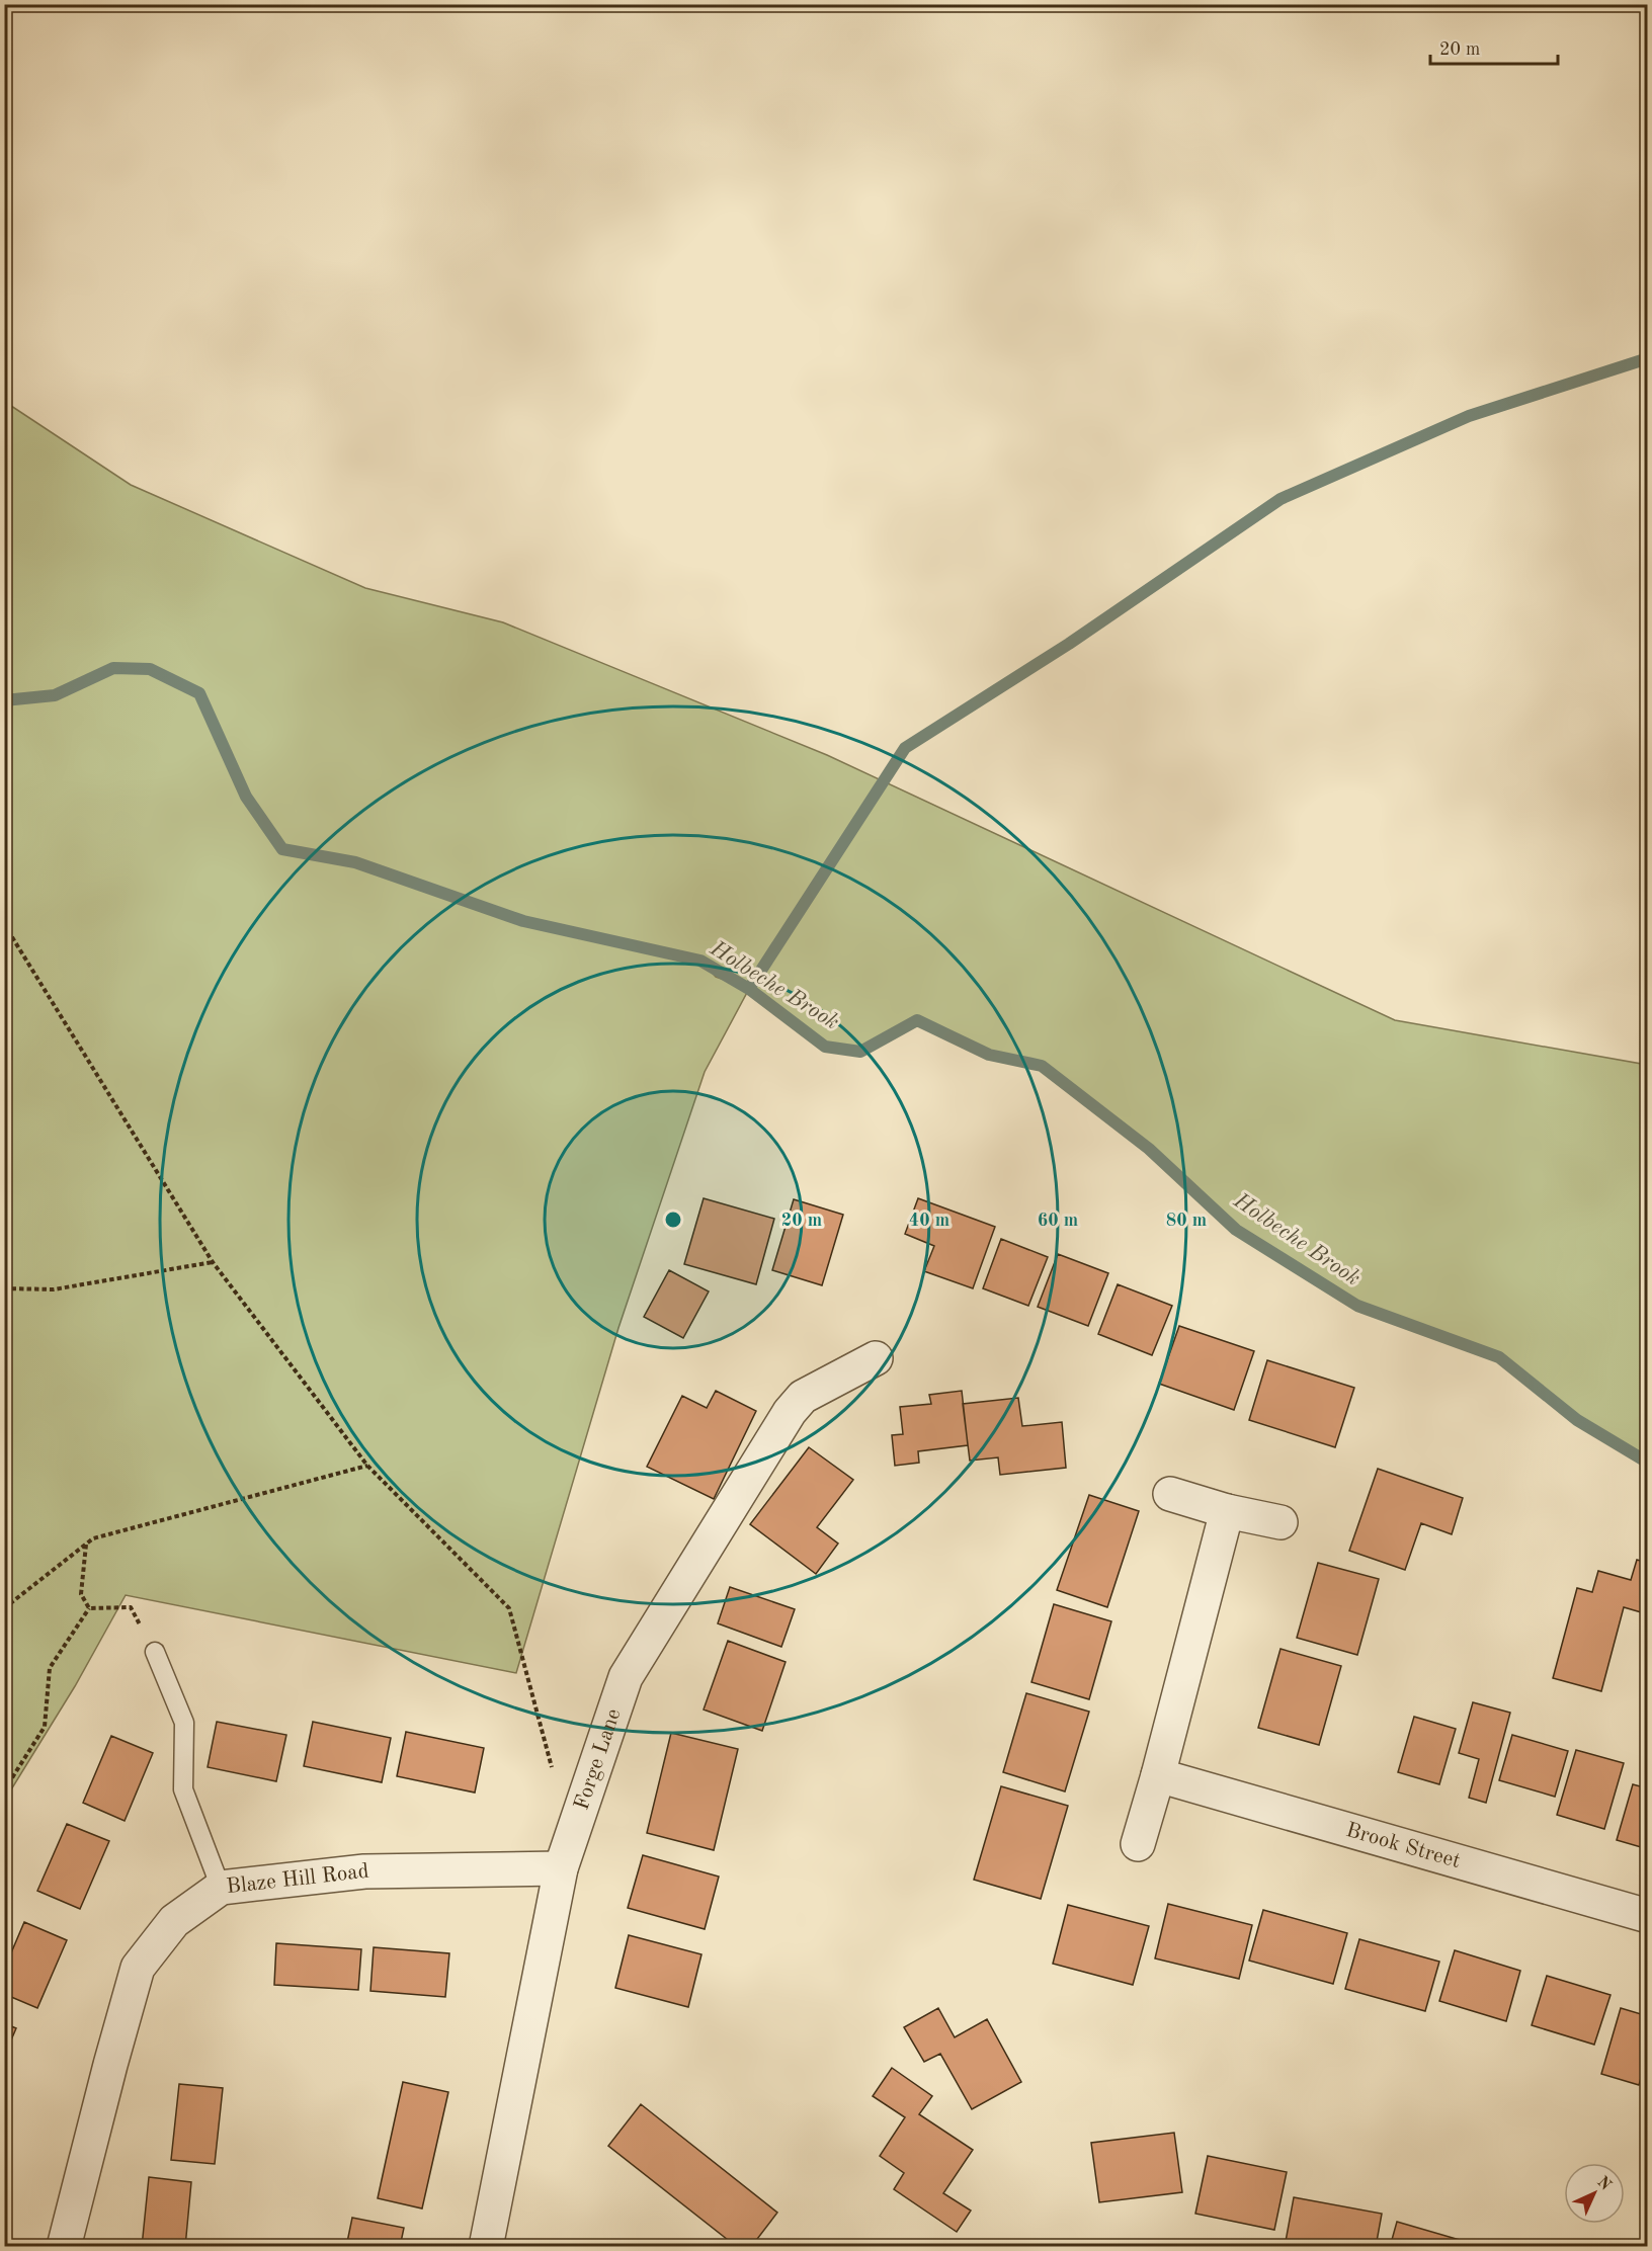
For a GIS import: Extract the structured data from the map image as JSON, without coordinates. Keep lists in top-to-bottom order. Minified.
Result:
{"streets":{"street":["Forge Lane","Brook Street","Blaze Hill Road"]},"crossings":[["Forge Lane","Blaze Hill Road"]],"water":["Holbeche Brook"],"scale_bar":"20 m","north":"top right","rings":["20 m","40 m","60 m","80 m"]}
